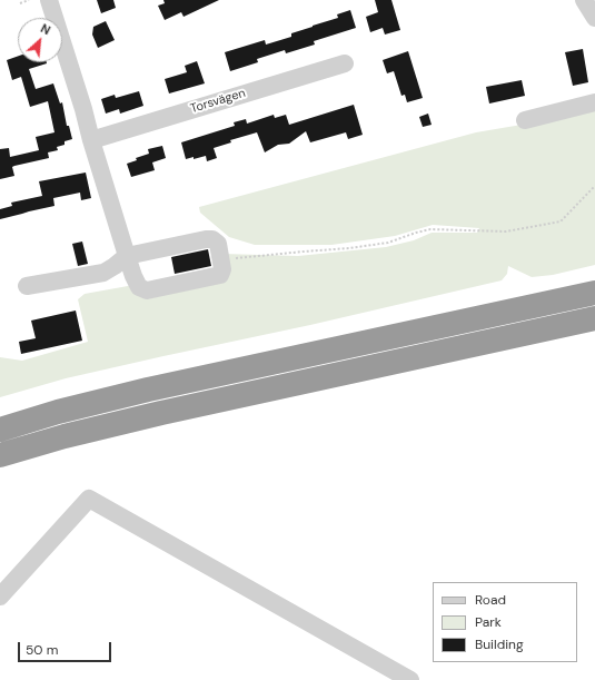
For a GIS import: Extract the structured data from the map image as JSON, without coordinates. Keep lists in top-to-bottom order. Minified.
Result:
{"streets":{"street":["Torsvägen"]},"legend":["Road","Park","Building"],"scale_bar":"50 m","north":"top right"}
